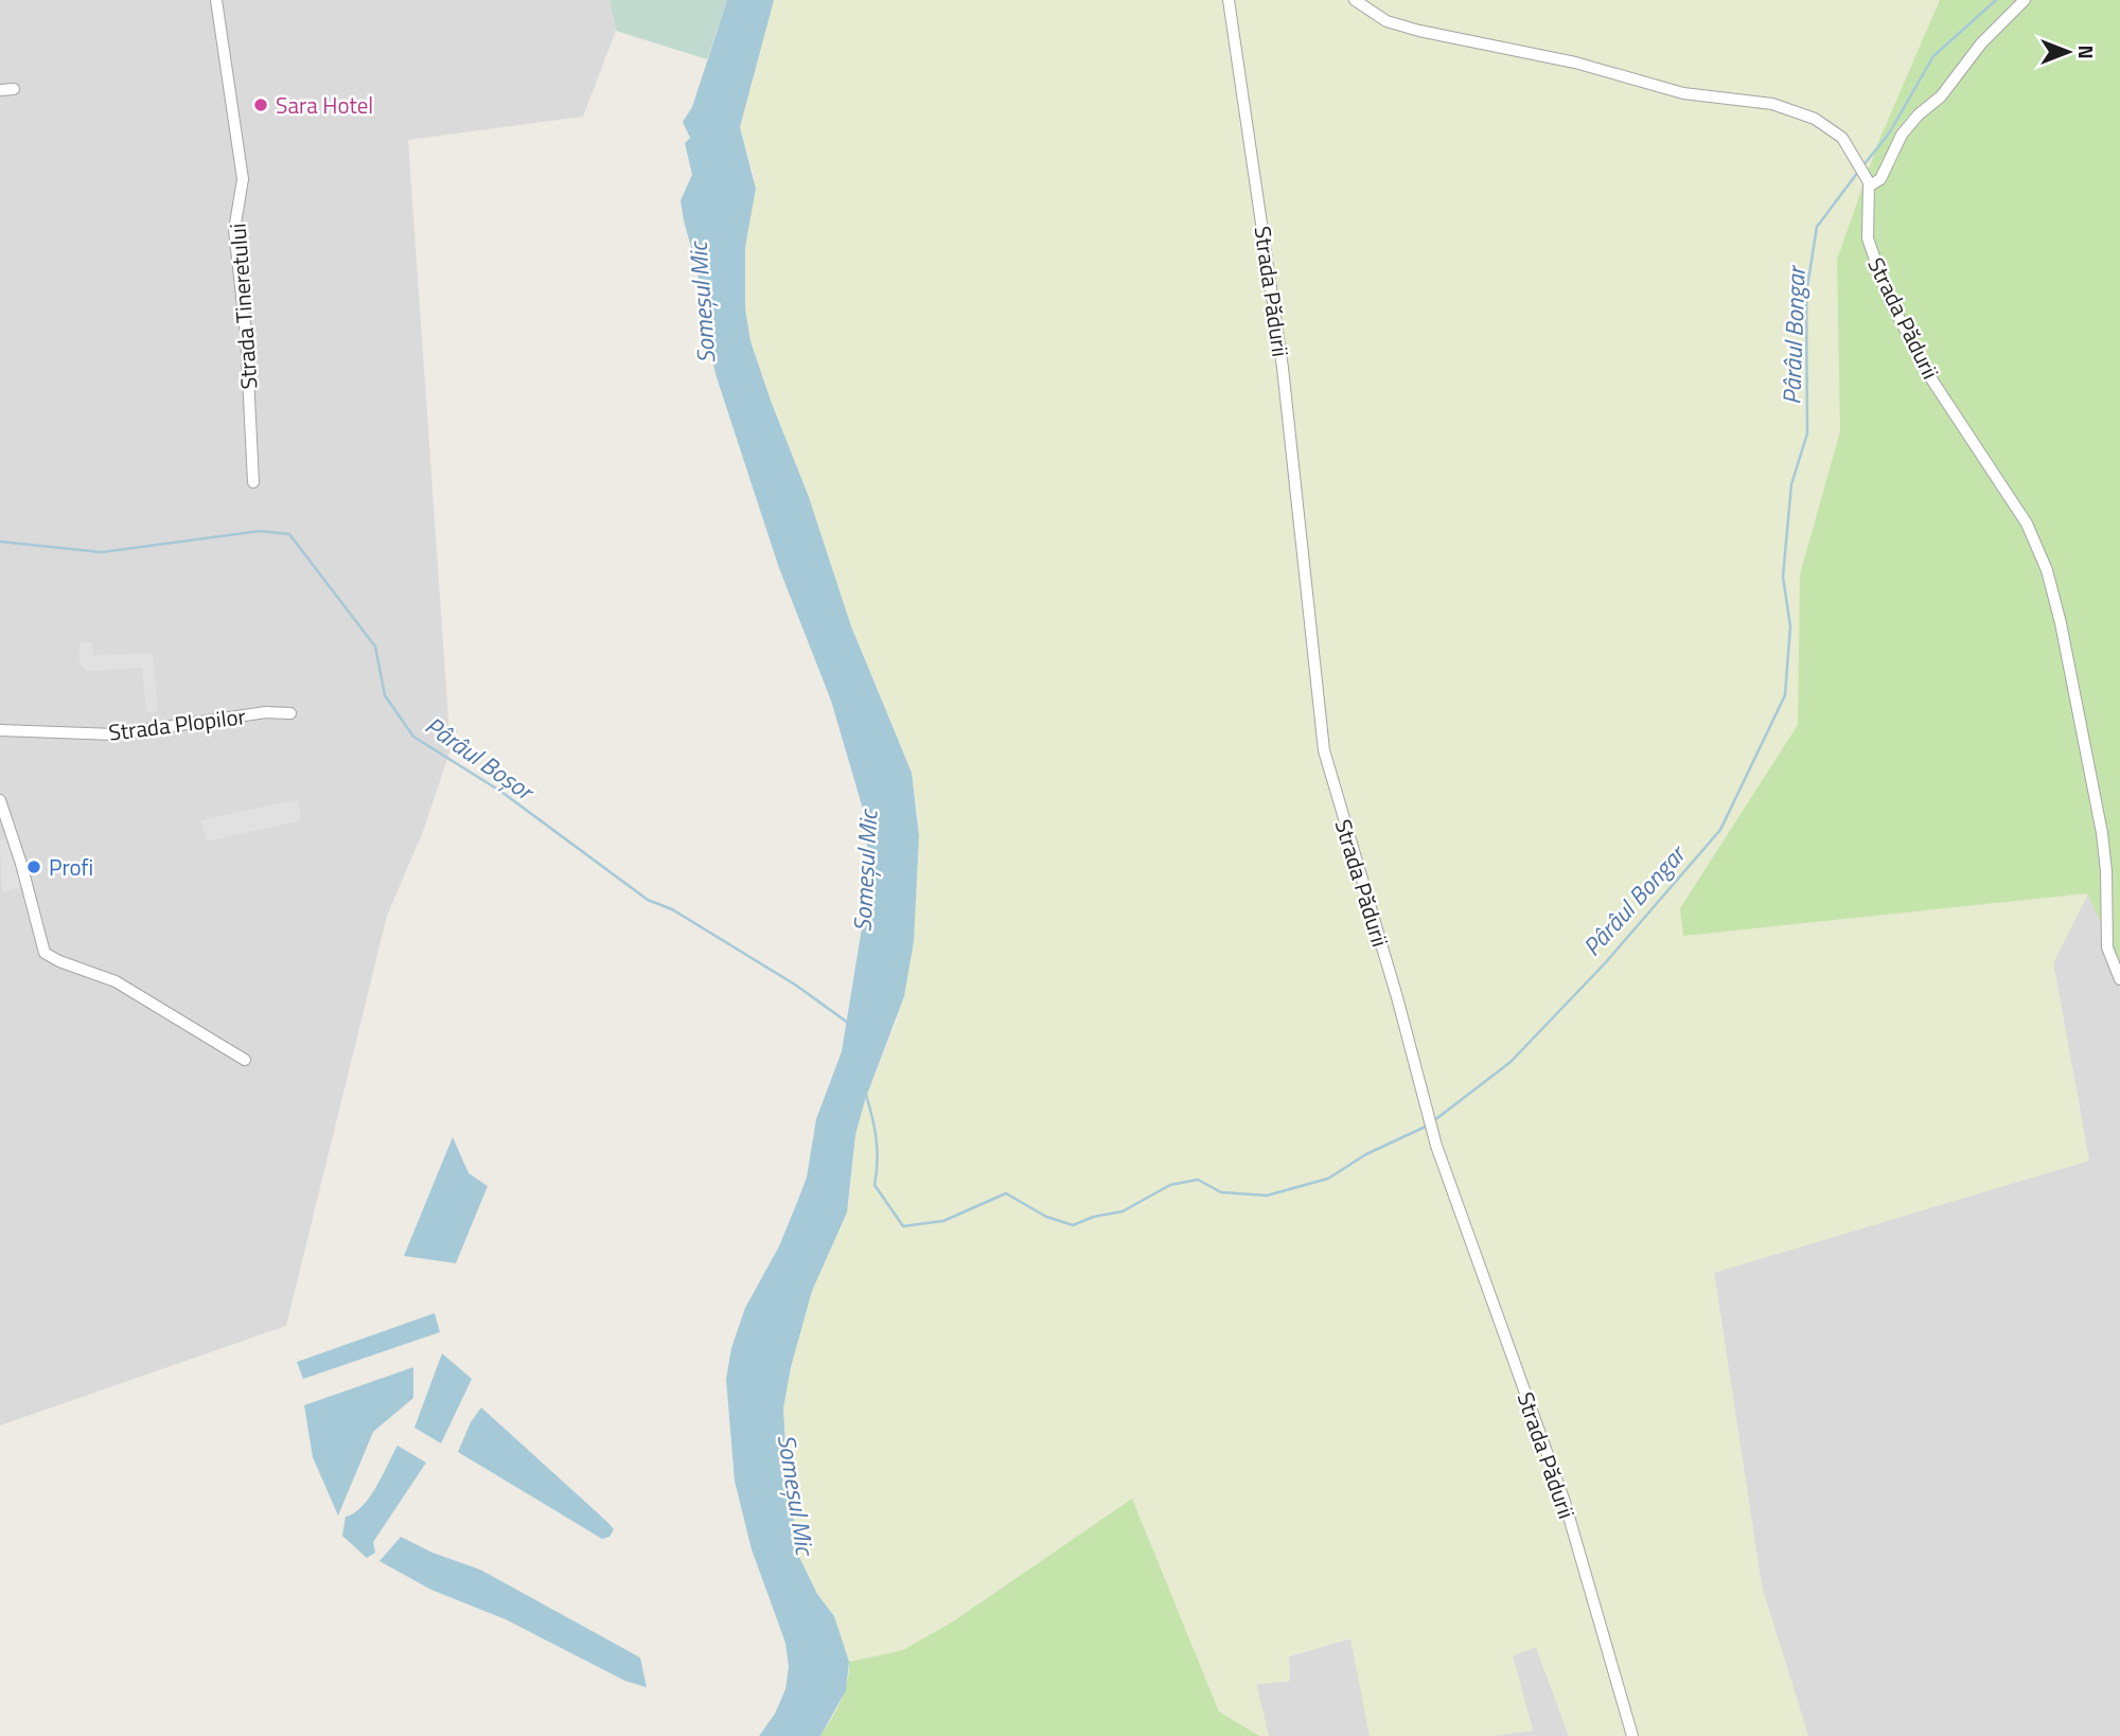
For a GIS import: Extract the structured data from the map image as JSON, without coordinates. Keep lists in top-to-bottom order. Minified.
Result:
{"streets":{"street":["Strada Pădurii","Strada Tineretului","Strada Plopilor"]},"water":["Someșul Mic","Pârâul Bongar","Pârâul Boșor"],"places":["Sara Hotel","Profi"],"north":"right"}
